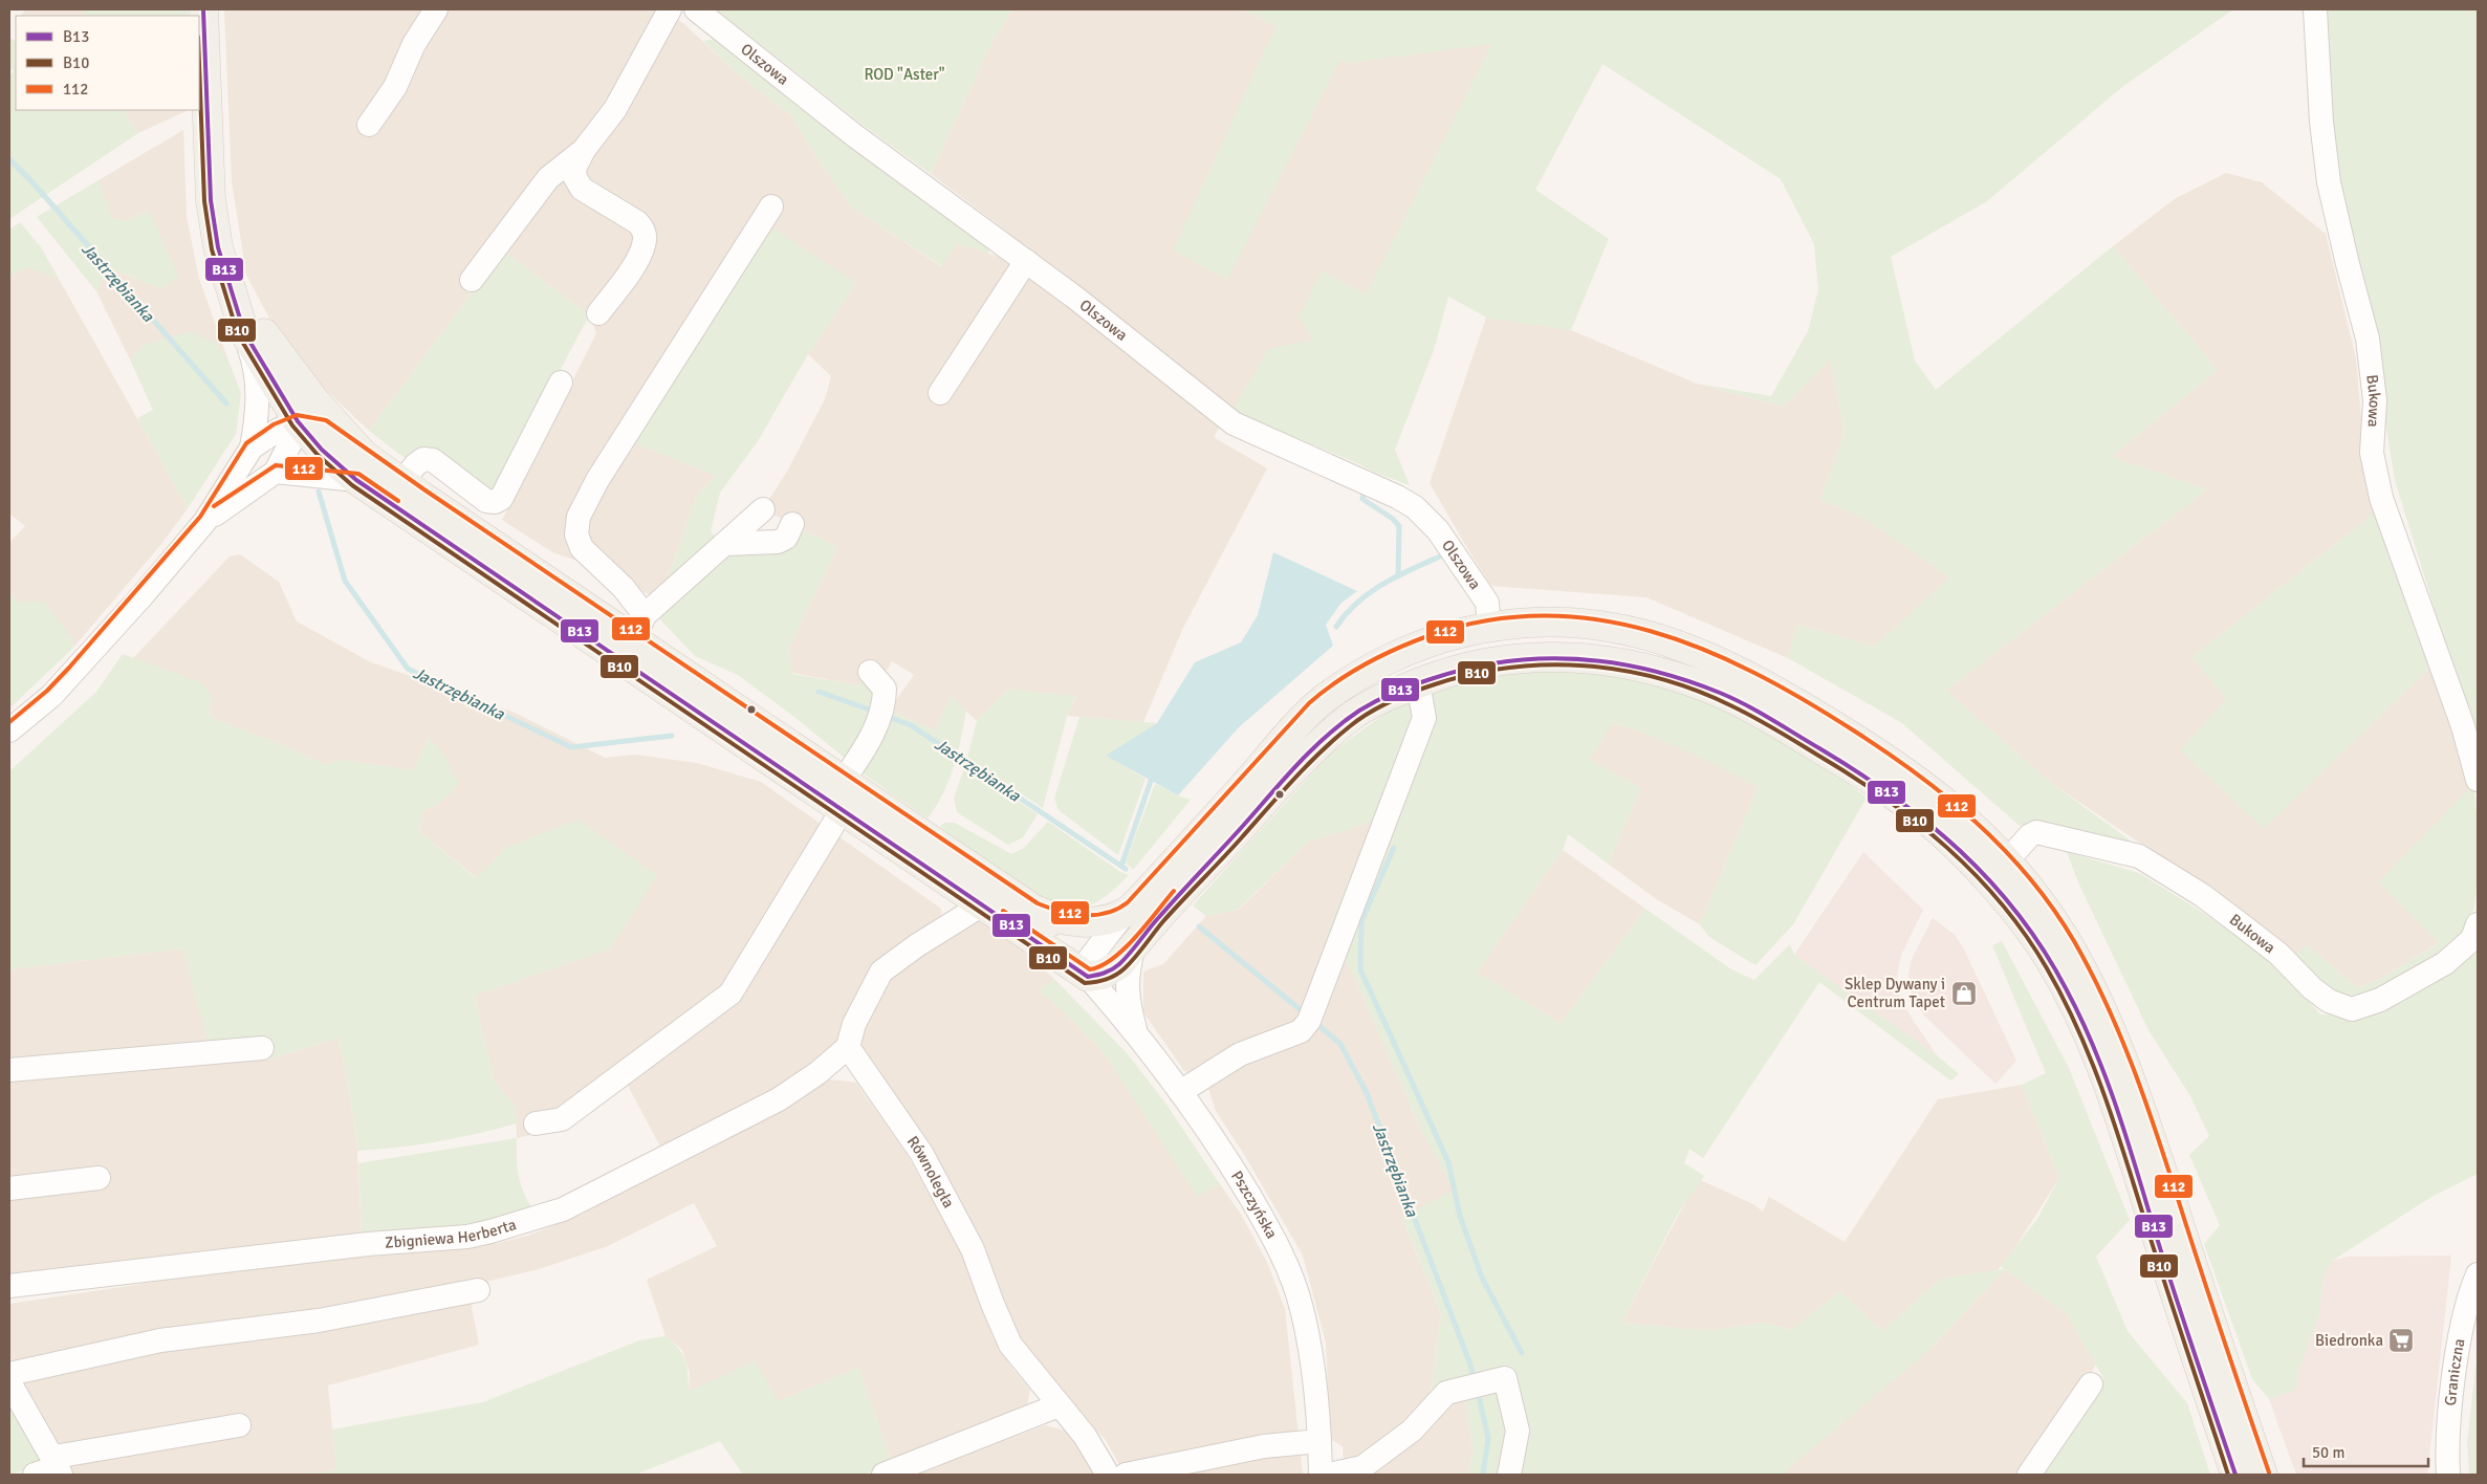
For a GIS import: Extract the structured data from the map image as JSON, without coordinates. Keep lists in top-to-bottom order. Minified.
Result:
{"streets":{"main road":["Pszczyńska"],"street":["Olszowa","Bukowa","Równoległa","Zbigniewa Herberta","Graniczna"]},"crossings":[["Równoległa","Zbigniewa Herberta"]],"water":["Jastrzębianka"],"parks":["ROD \"Aster\""],"places":{"shop":["Sklep Dywany i Centrum Tapet"],"supermarket":["Biedronka"]},"lines":["transit line B13","transit line B10","transit line 112"],"legend":["B13","B10","112"],"scale_bar":"50 m"}
